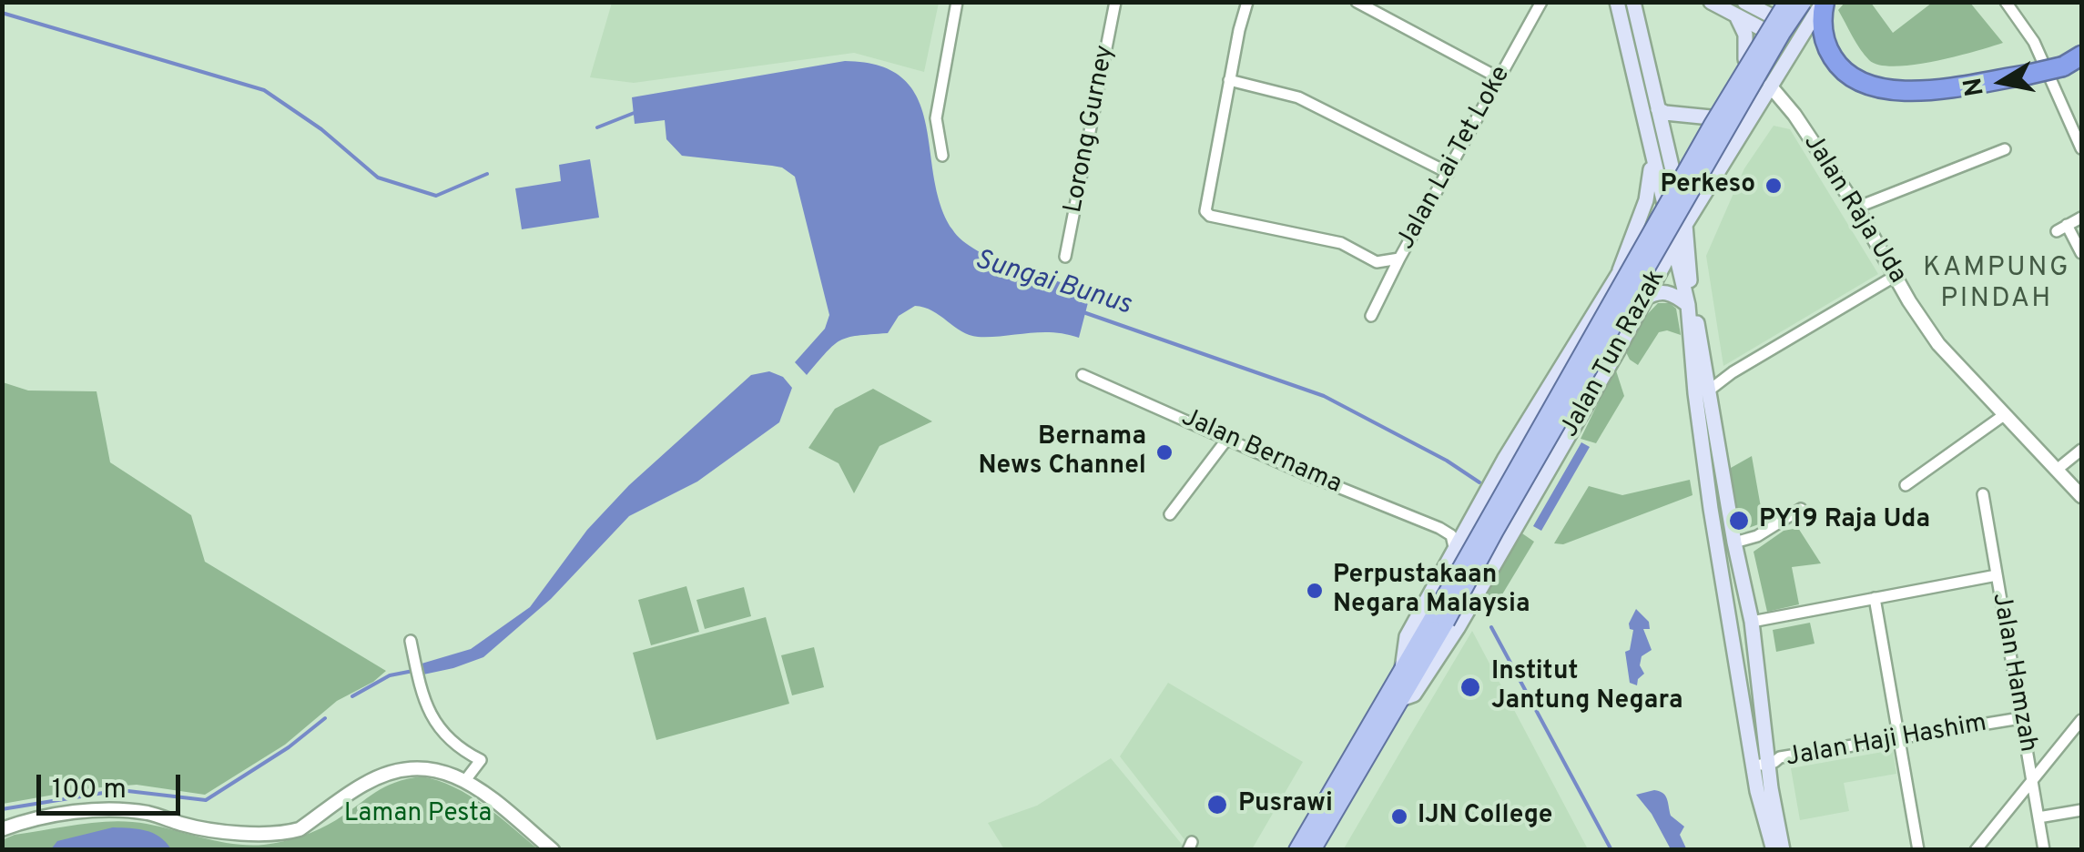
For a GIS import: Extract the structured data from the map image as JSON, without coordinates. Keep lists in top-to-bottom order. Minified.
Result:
{"streets":{"main road":["Jalan Tun Razak"],"street":["Lorong Gurney","Jalan Lai Tet Loke","Jalan Raja Uda","Jalan Bernama","Jalan Hamzah","Jalan Haji Hashim"]},"crossings":[["Jalan Raja Uda","Jalan Tun Razak"],["Jalan Tun Razak","Jalan Bernama"],["Jalan Hamzah","Jalan Haji Hashim"]],"districts":["KAMPUNG PINDAH"],"water":["Sungai Bunus"],"parks":["Laman Pesta"],"places":["Perkeso","Bernama News Channel","PY19 Raja Uda","Perpustakaan Negara Malaysia","Institut Jantung Negara","Pusrawi","IJN College"],"scale_bar":"100 m","north":"left"}
